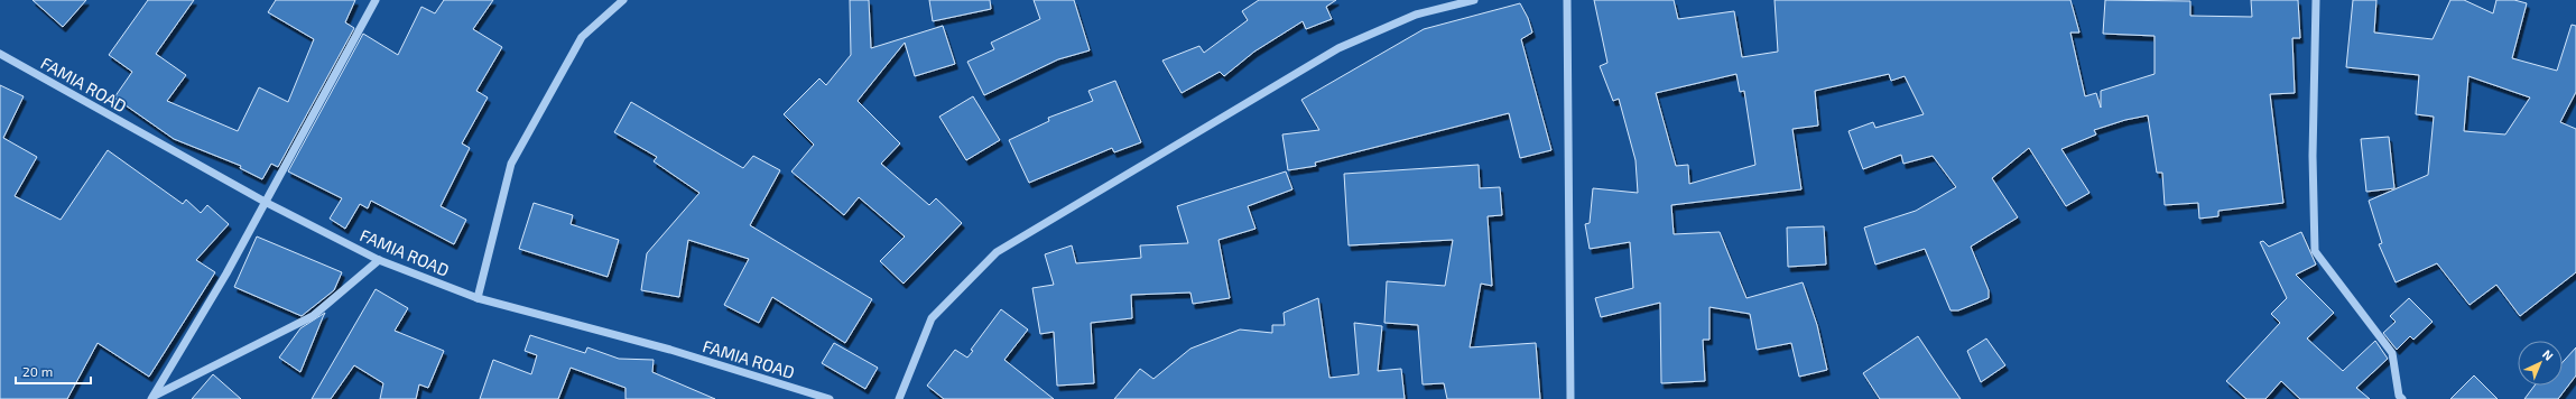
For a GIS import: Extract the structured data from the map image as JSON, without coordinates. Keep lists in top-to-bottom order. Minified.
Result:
{"streets":{"street":["FAMIA ROAD"]},"scale_bar":"20 m","north":"top right"}
